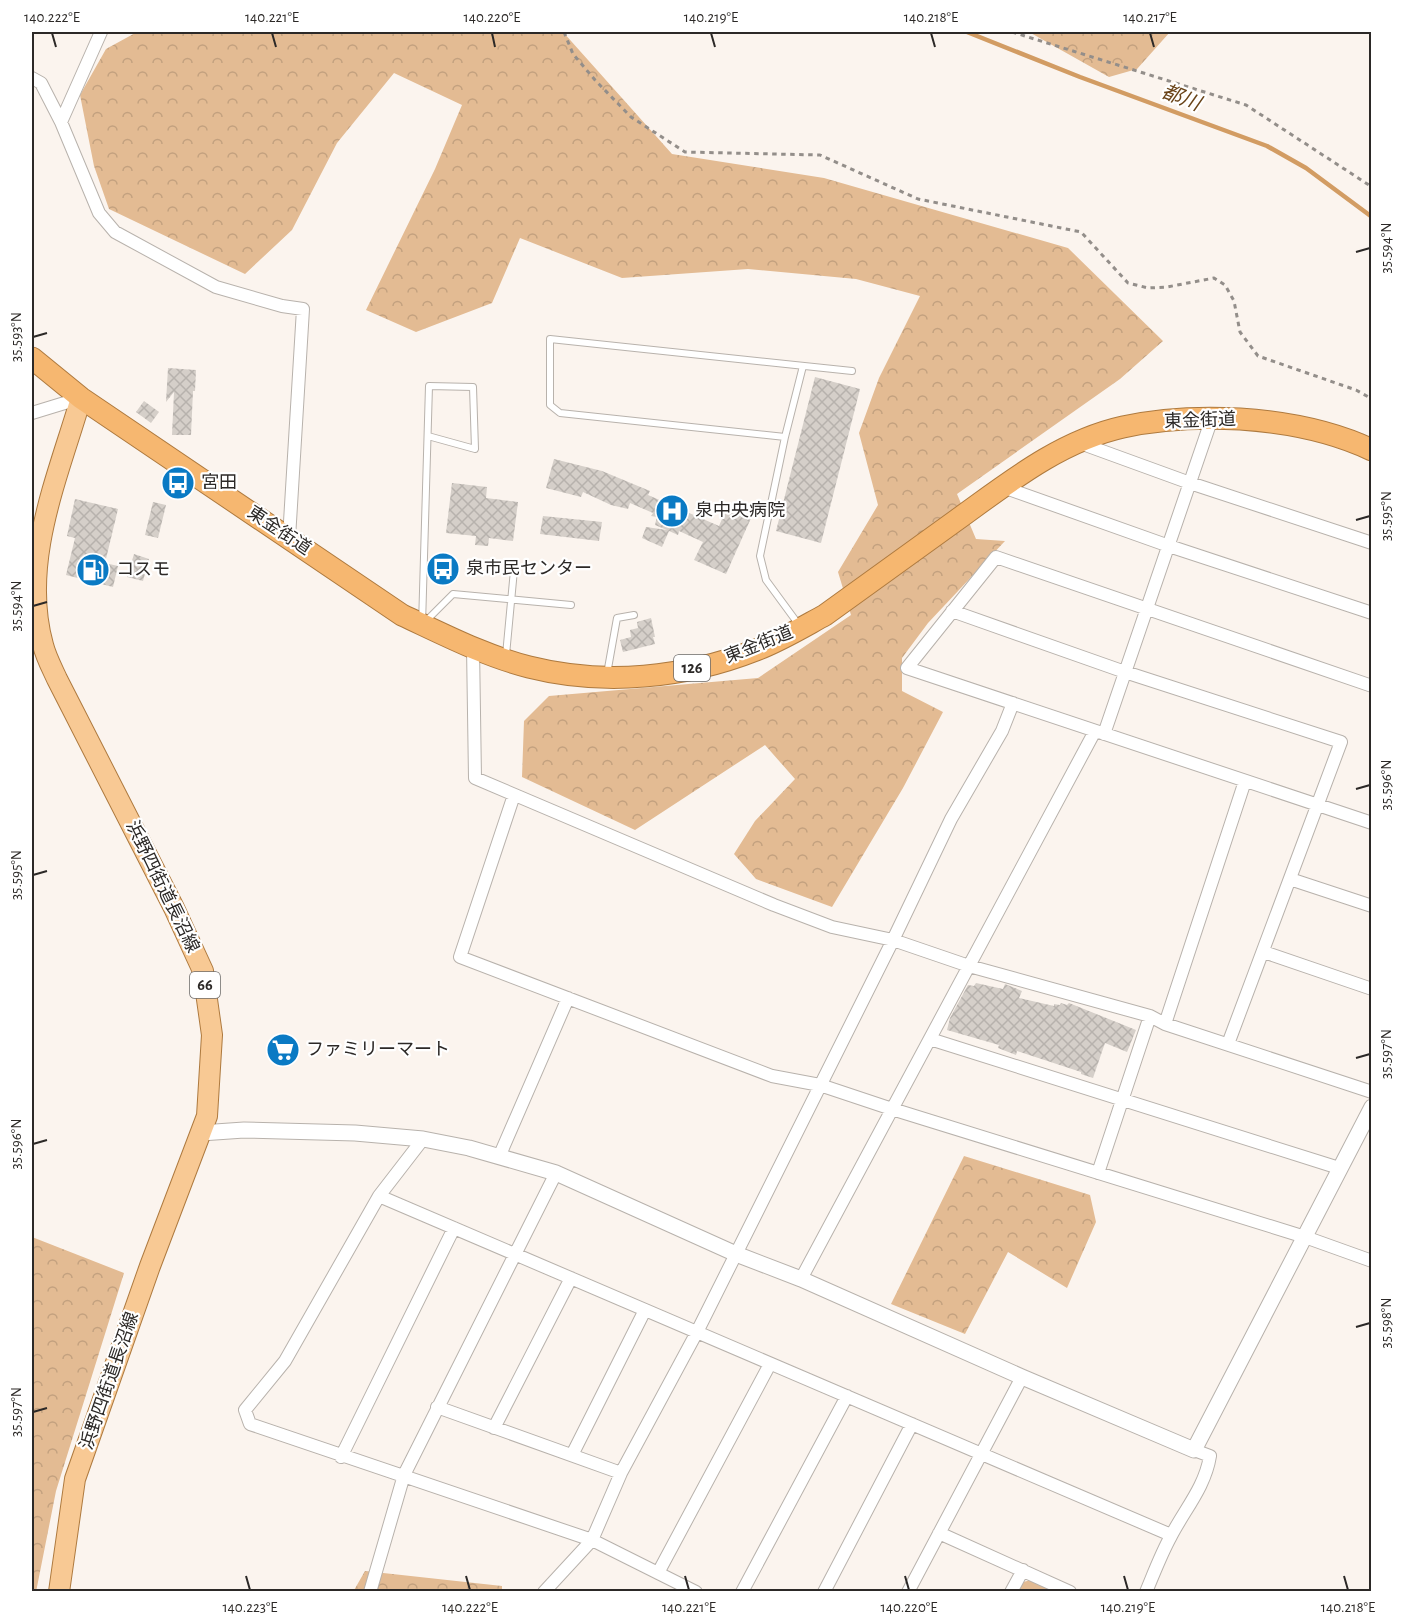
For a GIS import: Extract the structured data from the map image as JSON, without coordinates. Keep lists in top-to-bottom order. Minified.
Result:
{"streets":{"highway":["東金街道","126"],"main road":["浜野四街道長沼線","66"]},"crossings":[["東金街道","浜野四街道長沼線"]],"water":["都川"],"places":{"bus stop":["宮田","泉市民センター"],"hospital":["泉中央病院"],"fuel station":["コスモ"],"supermarket":["ファミリーマート"]},"coordinates":["140.222°E","140.221°E","140.220°E","140.219°E","140.218°E","140.217°E","35.594°N","35.593°N","35.595°N","35.596°N","35.597°N","35.598°N","140.223°E"]}
